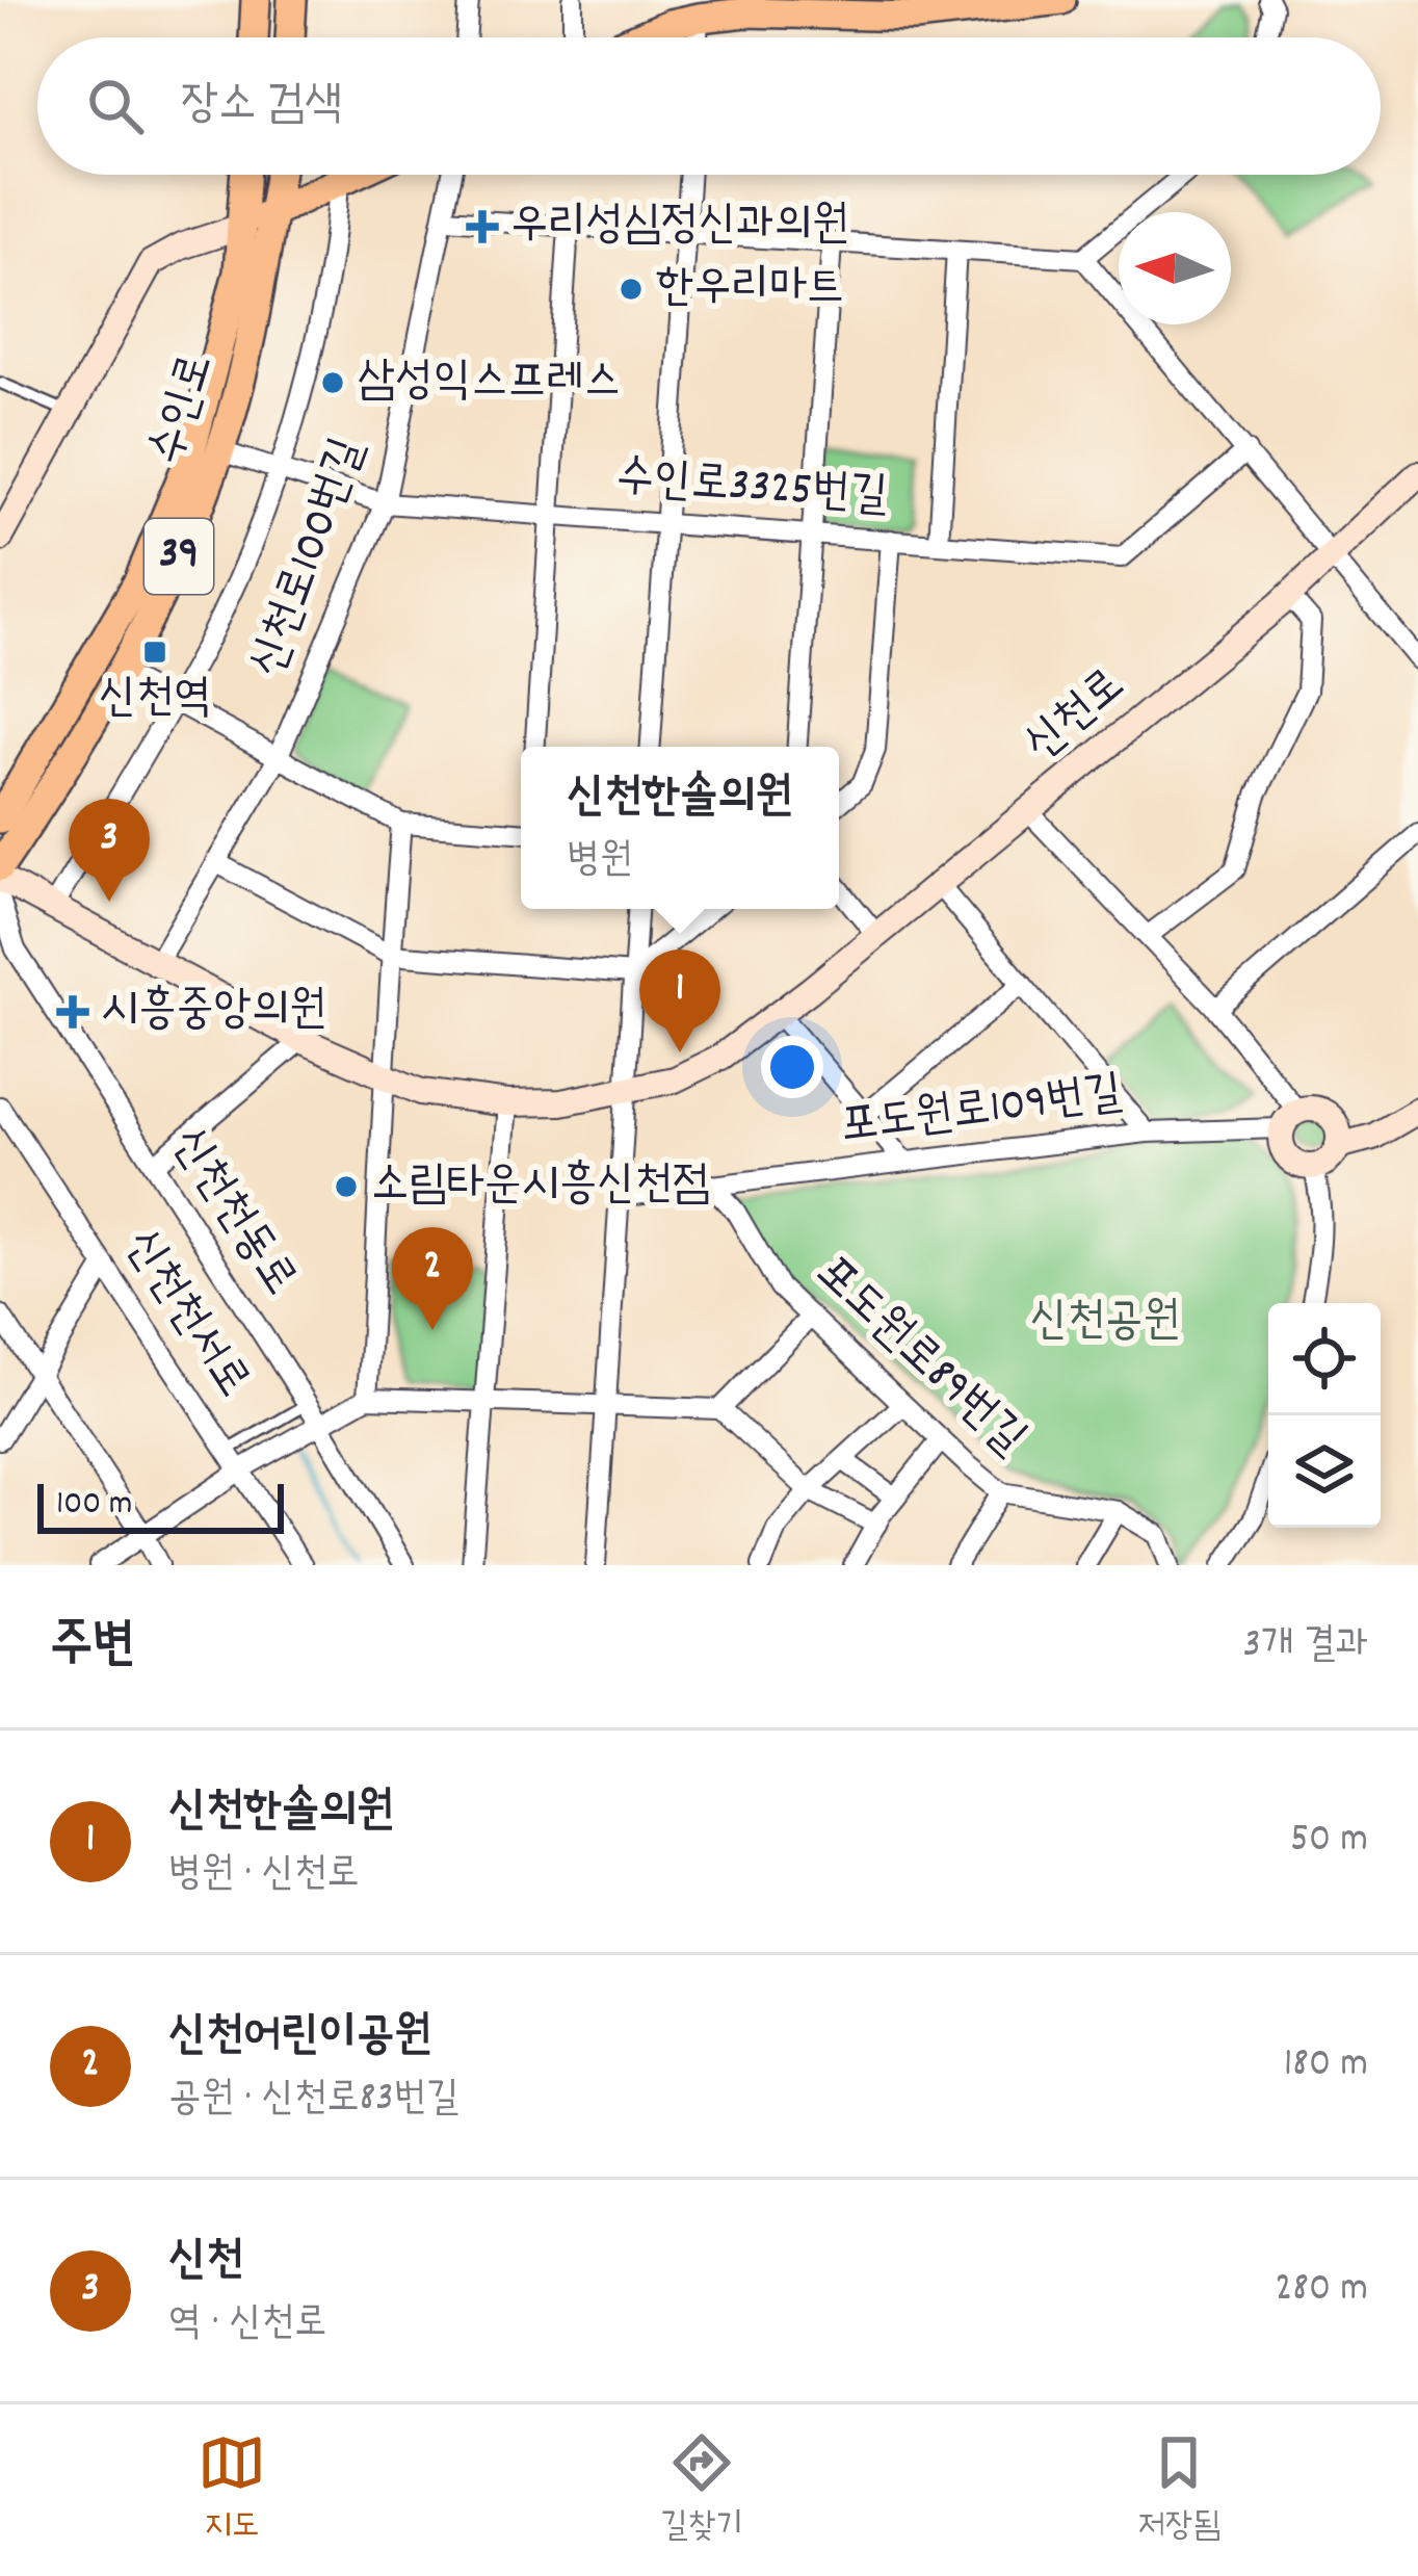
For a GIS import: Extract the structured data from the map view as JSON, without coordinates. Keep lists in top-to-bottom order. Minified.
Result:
{"streets":{"main road":["수인로","39"],"street":["수인로3325번길","신천로100번길","신천로","포도원로109번길","신천천동로","신천천서로","포도원로89번길"]},"crossings":[["수인로","수인로3325번길"],["수인로3325번길","신천로100번길"],["신천로100번길","신천로"],["포도원로109번길","포도원로89번길"]],"parks":["신천공원"],"places":{"health":["우리성심정신과의원","시흥중앙의원"],"other":["한우리마트","삼성익스프레스","소림타운시흥신천점"],"transit":["신천역"]},"scale_bar":"100 m","north":"left","page":{"search":"장소 검색","popup":["신천한솔의원","병원"],"pins":["3","1","2"],"scale":"100 m","heading":["주변","3개 결과"],"list":[{"mark":"1","name":"신천한솔의원","note":"병원 · 신천로","value":"50 m"},{"mark":"2","name":"신천어린이공원","note":"공원 · 신천로83번길","value":"180 m"},{"mark":"3","name":"신천","note":"역 · 신천로","value":"280 m"}],"nav":["지도","길찾기","저장됨"]}}
